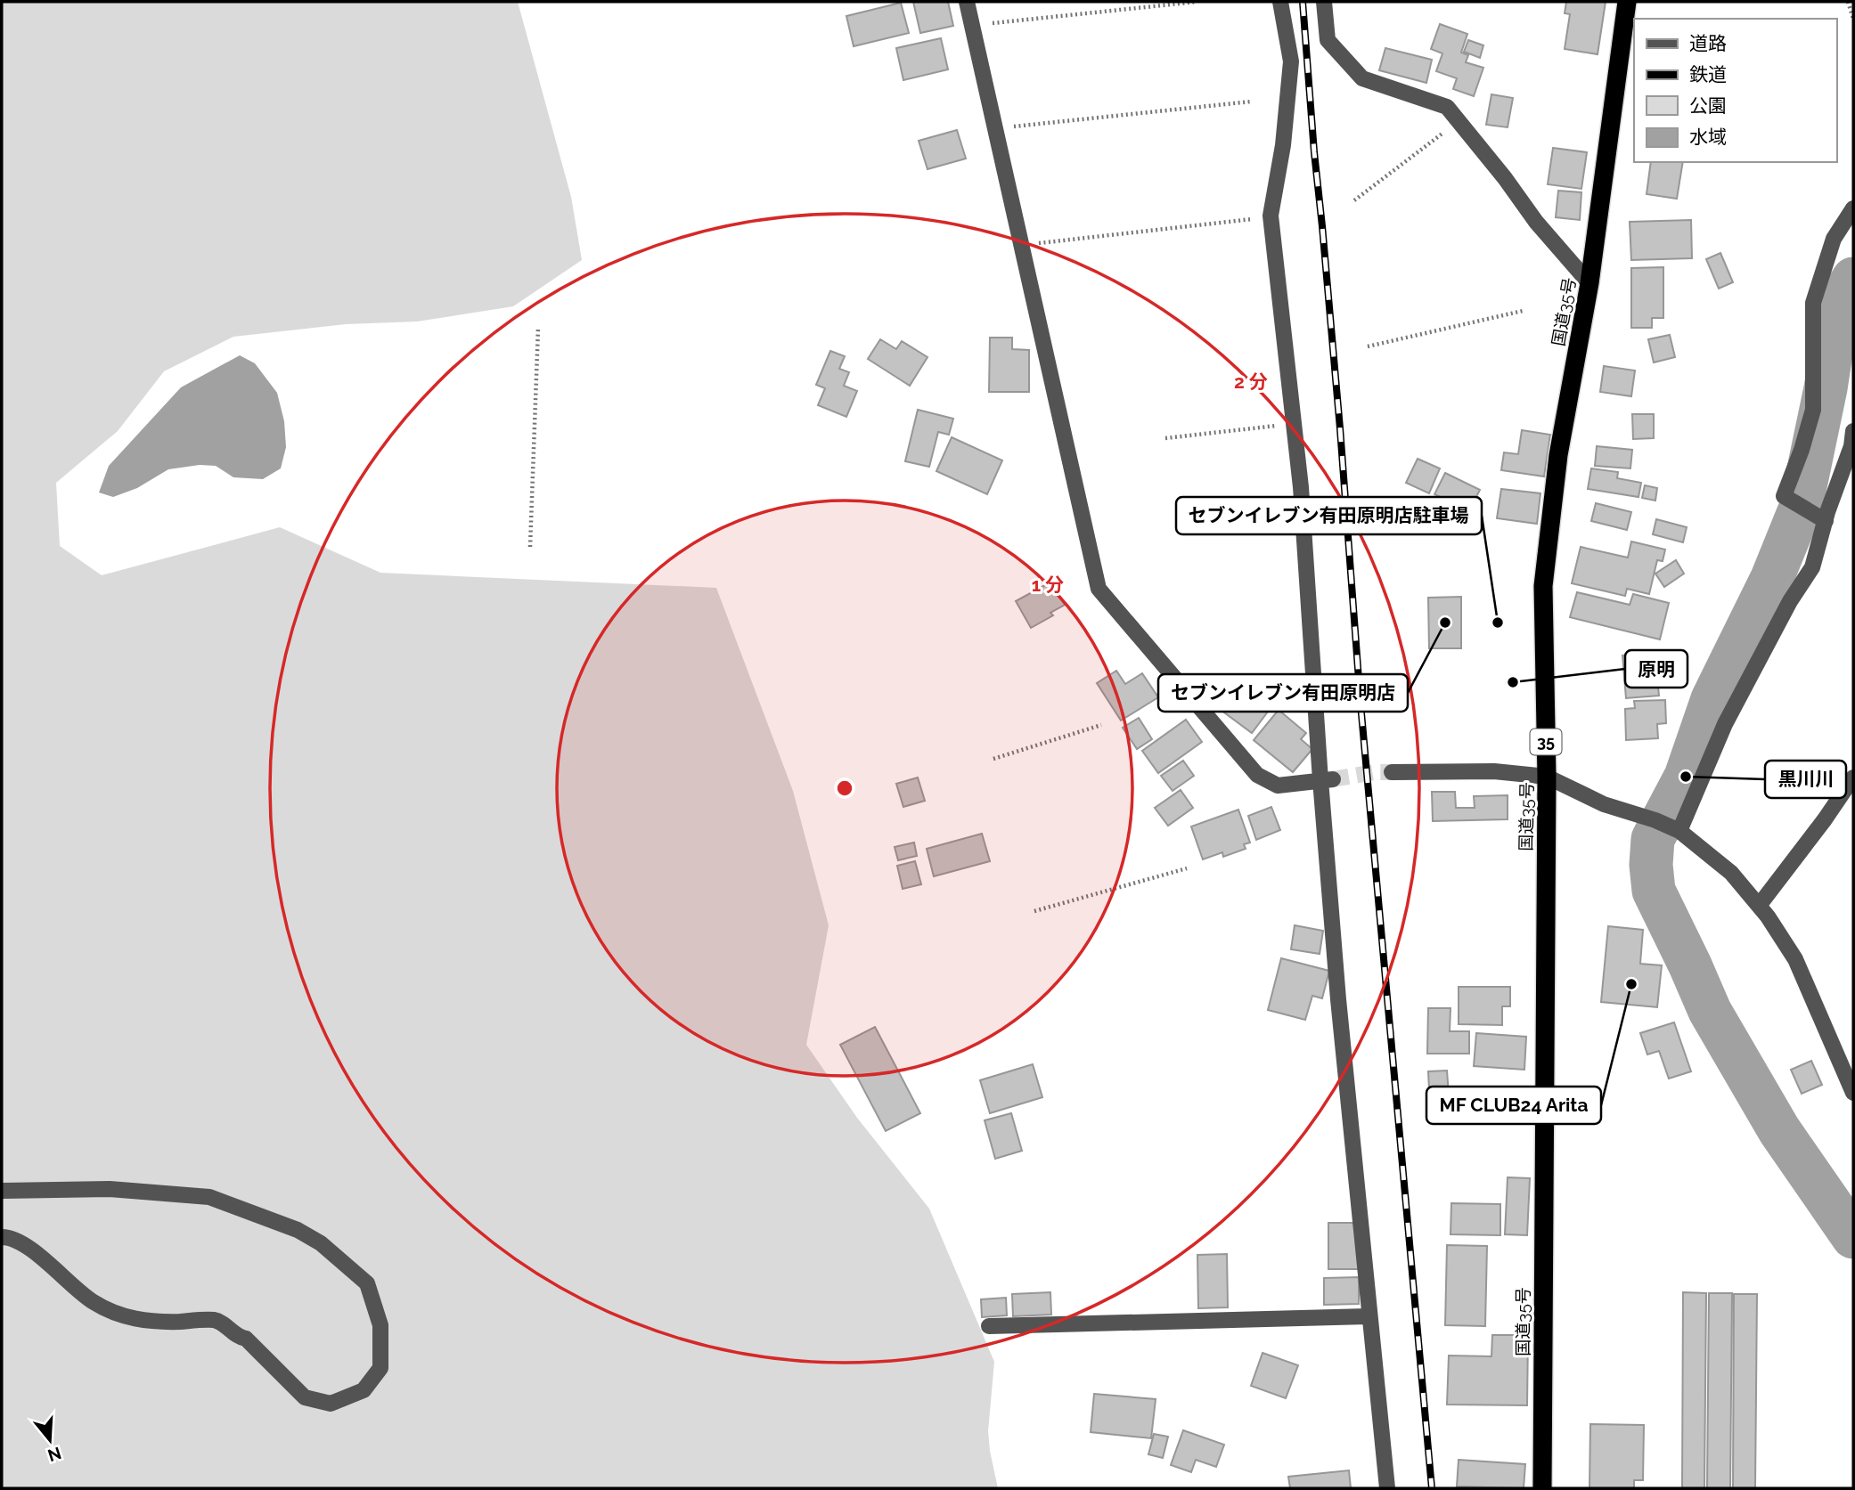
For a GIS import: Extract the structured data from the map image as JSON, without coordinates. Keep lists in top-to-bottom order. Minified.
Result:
{"streets":{"highway":["国道35号","35"]},"places":["セブンイレブン有田原明店","セブンイレブン有田原明店駐車場","原明","黒川川","MF CLUB24 Arita"],"legend":["道路","鉄道","公園","水域"],"north":"bottom","rings":["2 分","1 分"]}
